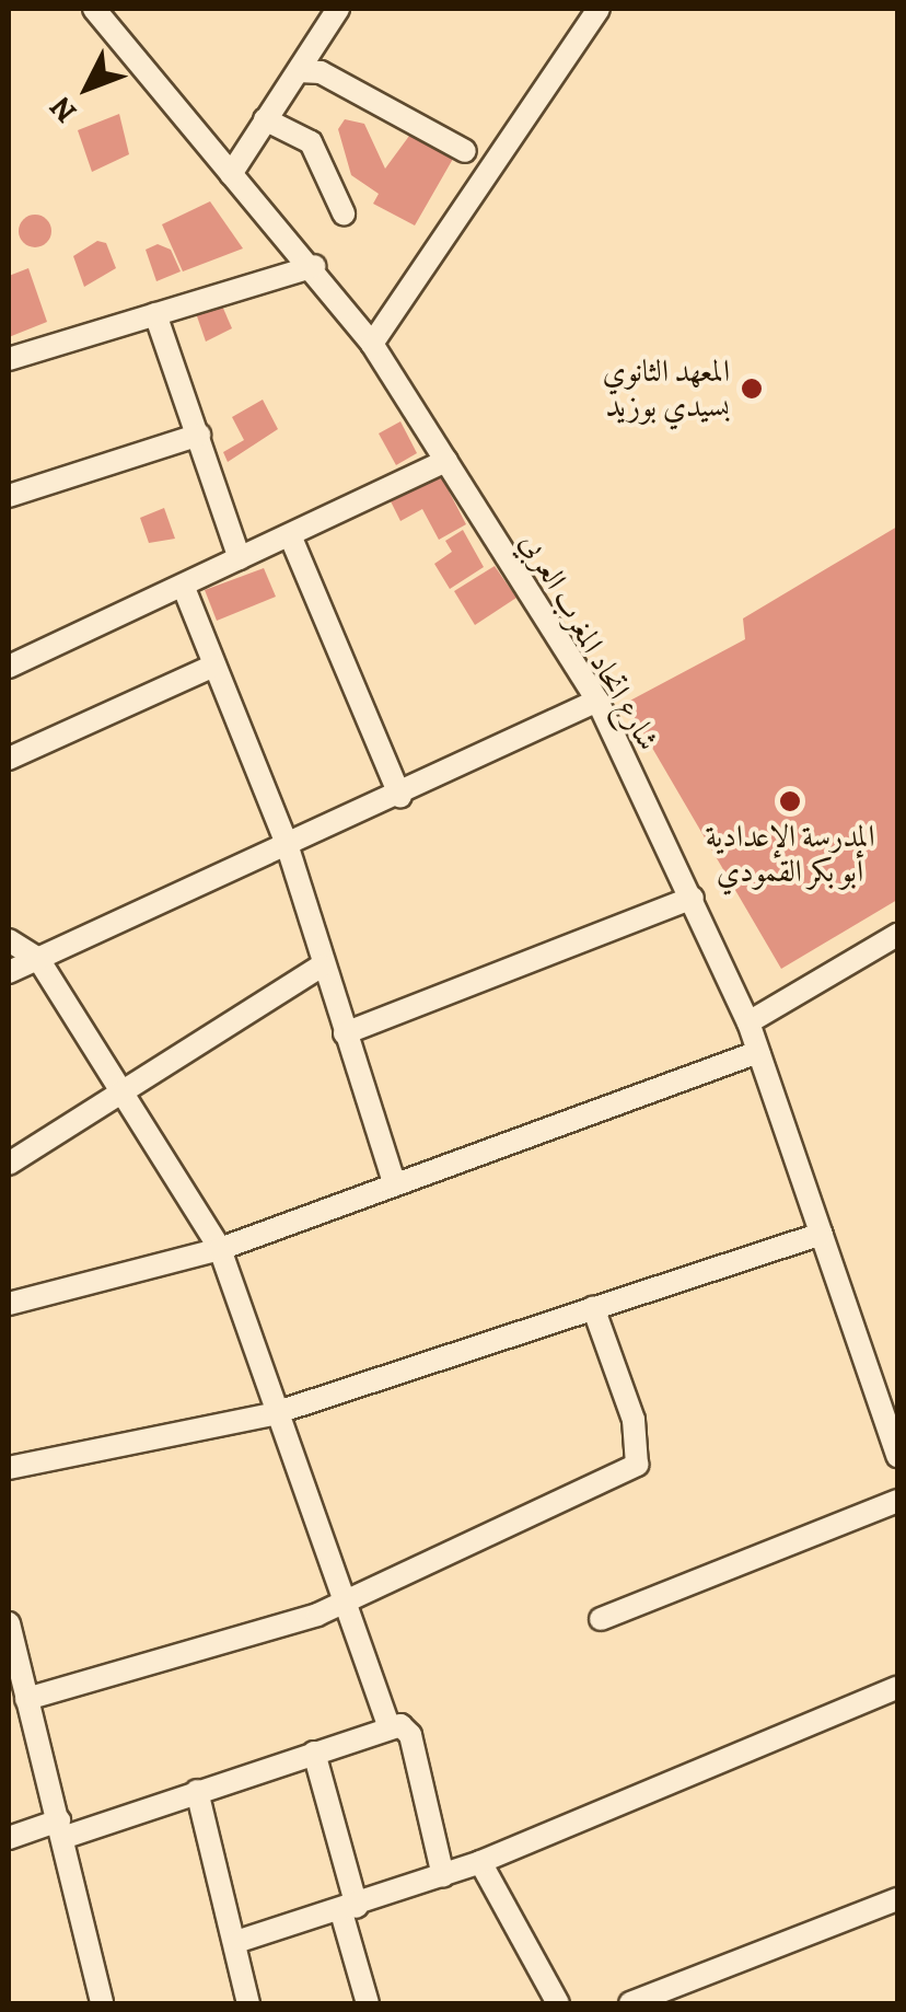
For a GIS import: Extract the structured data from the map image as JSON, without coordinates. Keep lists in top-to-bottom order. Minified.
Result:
{"streets":{"street":["شارع اتحاد المغرب العربي"]},"places":["المعهد الثانوي بسيدي بوزيد","المدرسة الإعدادية أبو بكر القمودي"],"north":"bottom left"}
